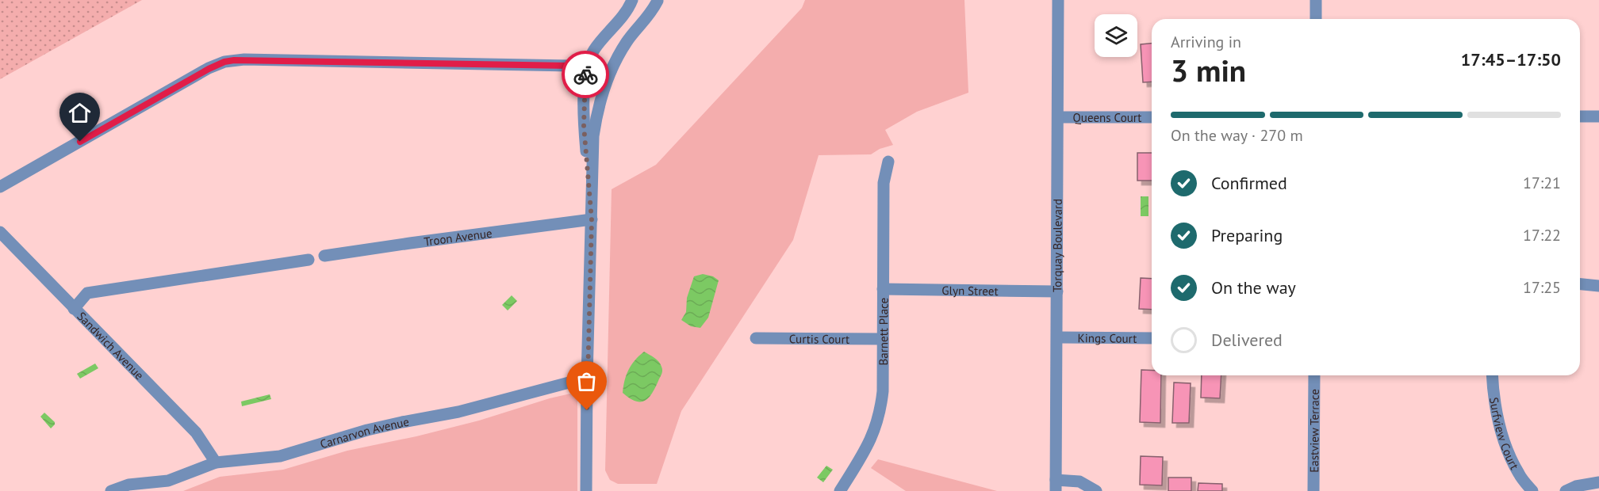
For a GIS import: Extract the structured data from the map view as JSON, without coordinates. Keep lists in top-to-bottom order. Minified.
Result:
{"streets":{"street":["Queens Court","Troon Avenue","Torquay Boulevard","Glyn Street","Barnett Place","Kings Court","Curtis Court","Sandwich Avenue","Eastview Terrace","Carnarvon Avenue","Surfview Court"]},"crossings":[["Queens Court","Torquay Boulevard"],["Torquay Boulevard","Glyn Street"],["Torquay Boulevard","Kings Court"],["Glyn Street","Barnett Place"],["Barnett Place","Curtis Court"],["Sandwich Avenue","Carnarvon Avenue"]],"page":{"heading":["3 min","Arriving in","17:45–17:50"],"bar":"On the way · 270 m","list":[["Confirmed","17:21"],["Preparing","17:22"],["On the way","17:25"],"Delivered"]}}
